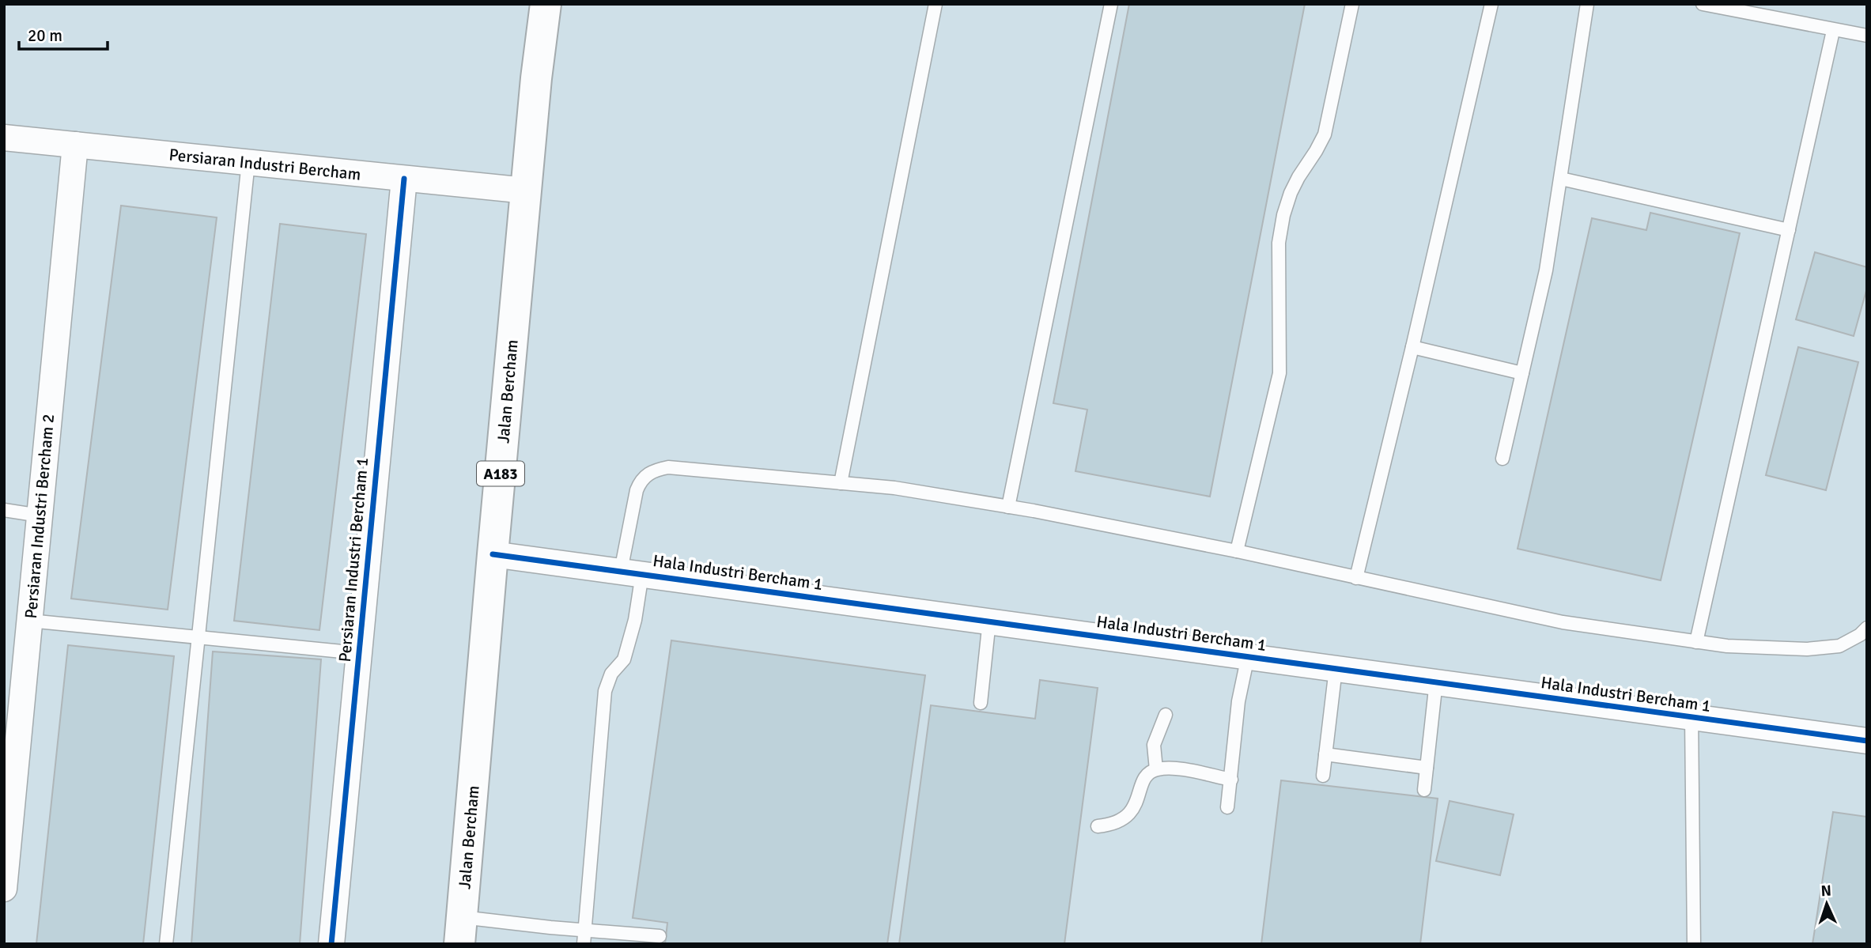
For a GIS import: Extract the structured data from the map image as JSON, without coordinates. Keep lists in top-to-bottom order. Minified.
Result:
{"streets":{"main road":["Jalan Bercham","A183"],"street":["Persiaran Industri Bercham","Persiaran Industri Bercham 2","Persiaran Industri Bercham 1","Hala Industri Bercham 1"]},"crossings":[["Persiaran Industri Bercham","Jalan Bercham"],["Persiaran Industri Bercham","Persiaran Industri Bercham 2"],["Persiaran Industri Bercham","Persiaran Industri Bercham 1"],["Jalan Bercham","Hala Industri Bercham 1"]],"scale_bar":"20 m","north":"top"}
